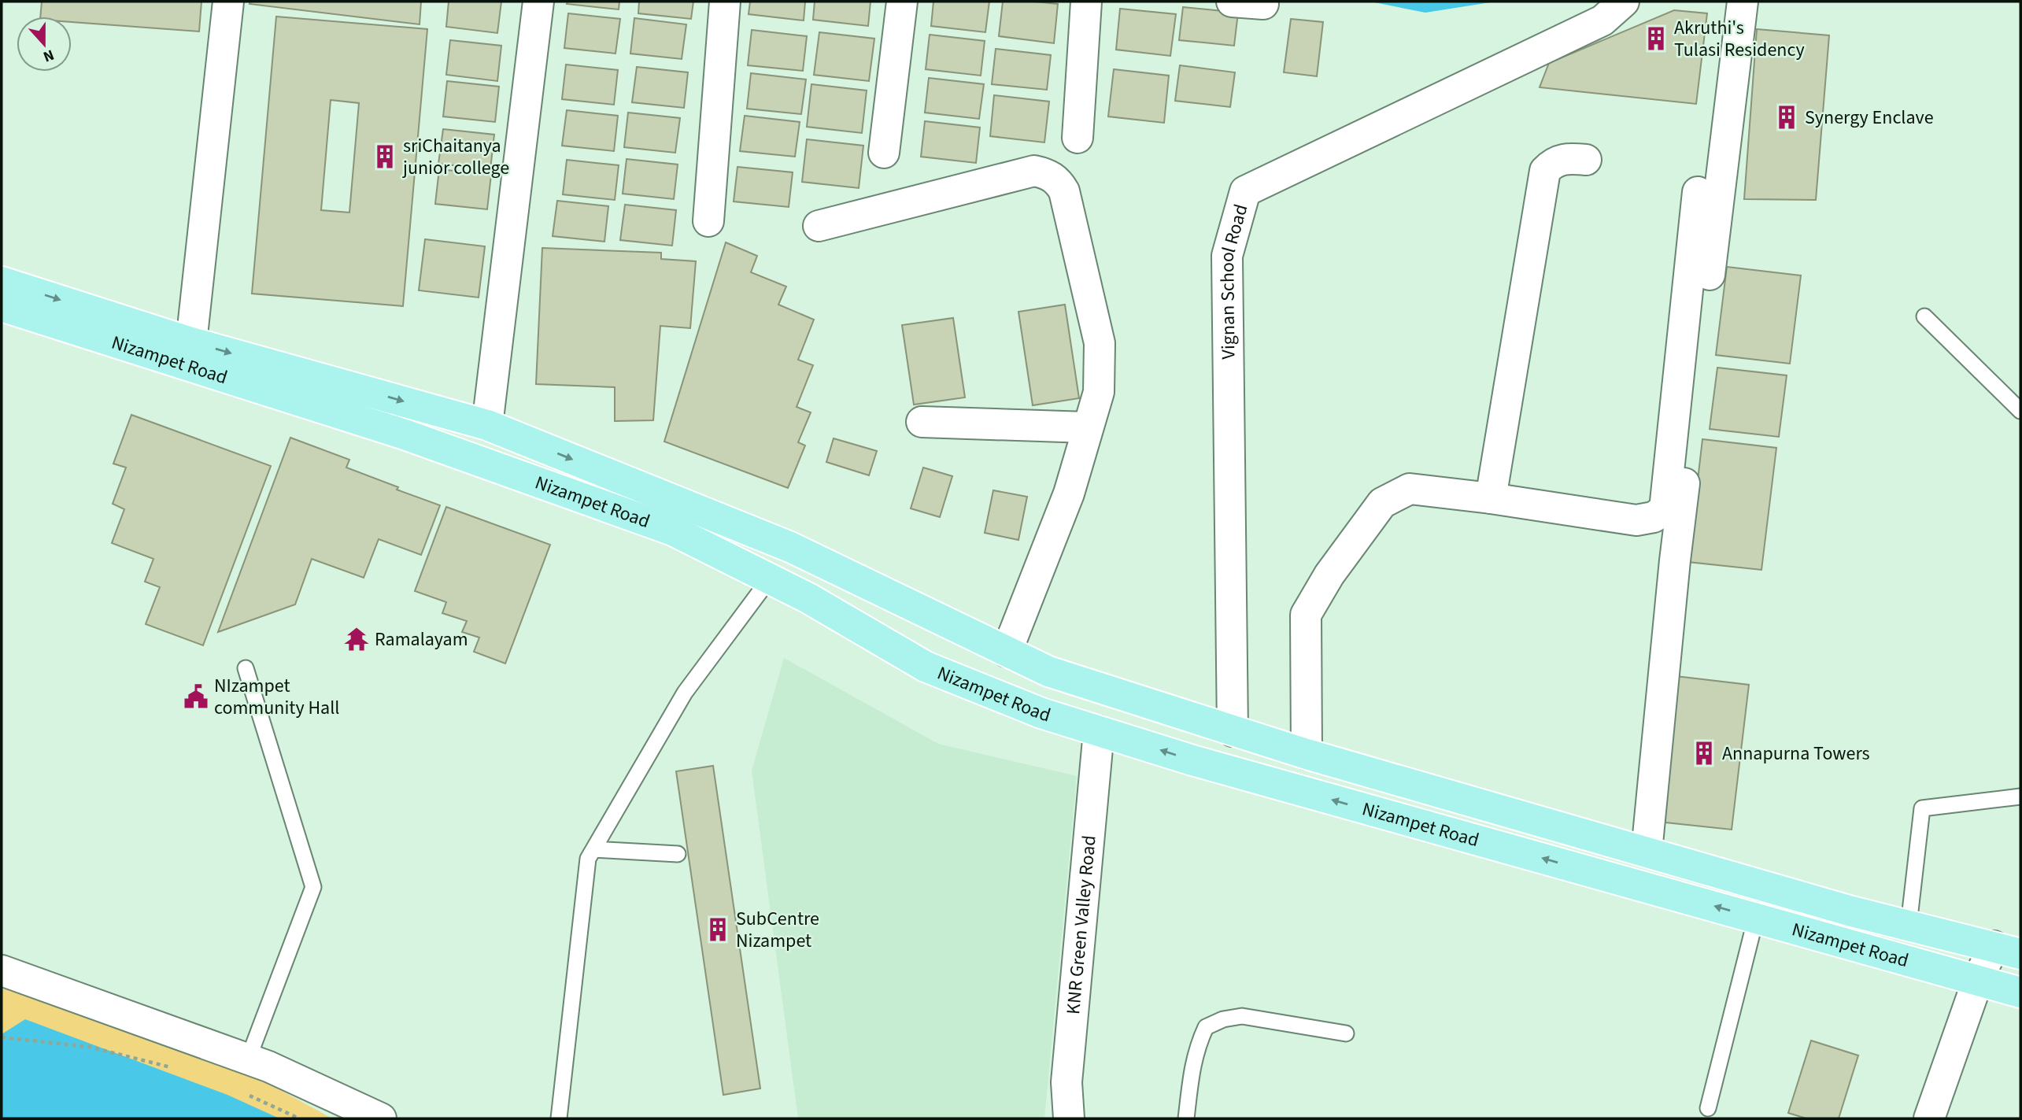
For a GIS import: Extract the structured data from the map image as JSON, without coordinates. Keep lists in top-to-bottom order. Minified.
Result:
{"streets":{"main road":["Nizampet Road"],"street":["Vignan School Road","KNR Green Valley Road"]},"crossings":[["Vignan School Road","Nizampet Road"],["Nizampet Road","KNR Green Valley Road"]],"places":{"building":["Akruthi's Tulasi Residency","Synergy Enclave","sriChaitanya junior college","Annapurna Towers","SubCentre Nizampet"],"temple":["Ramalayam"],"public building":["NIzampet community Hall"]},"north":"bottom"}
